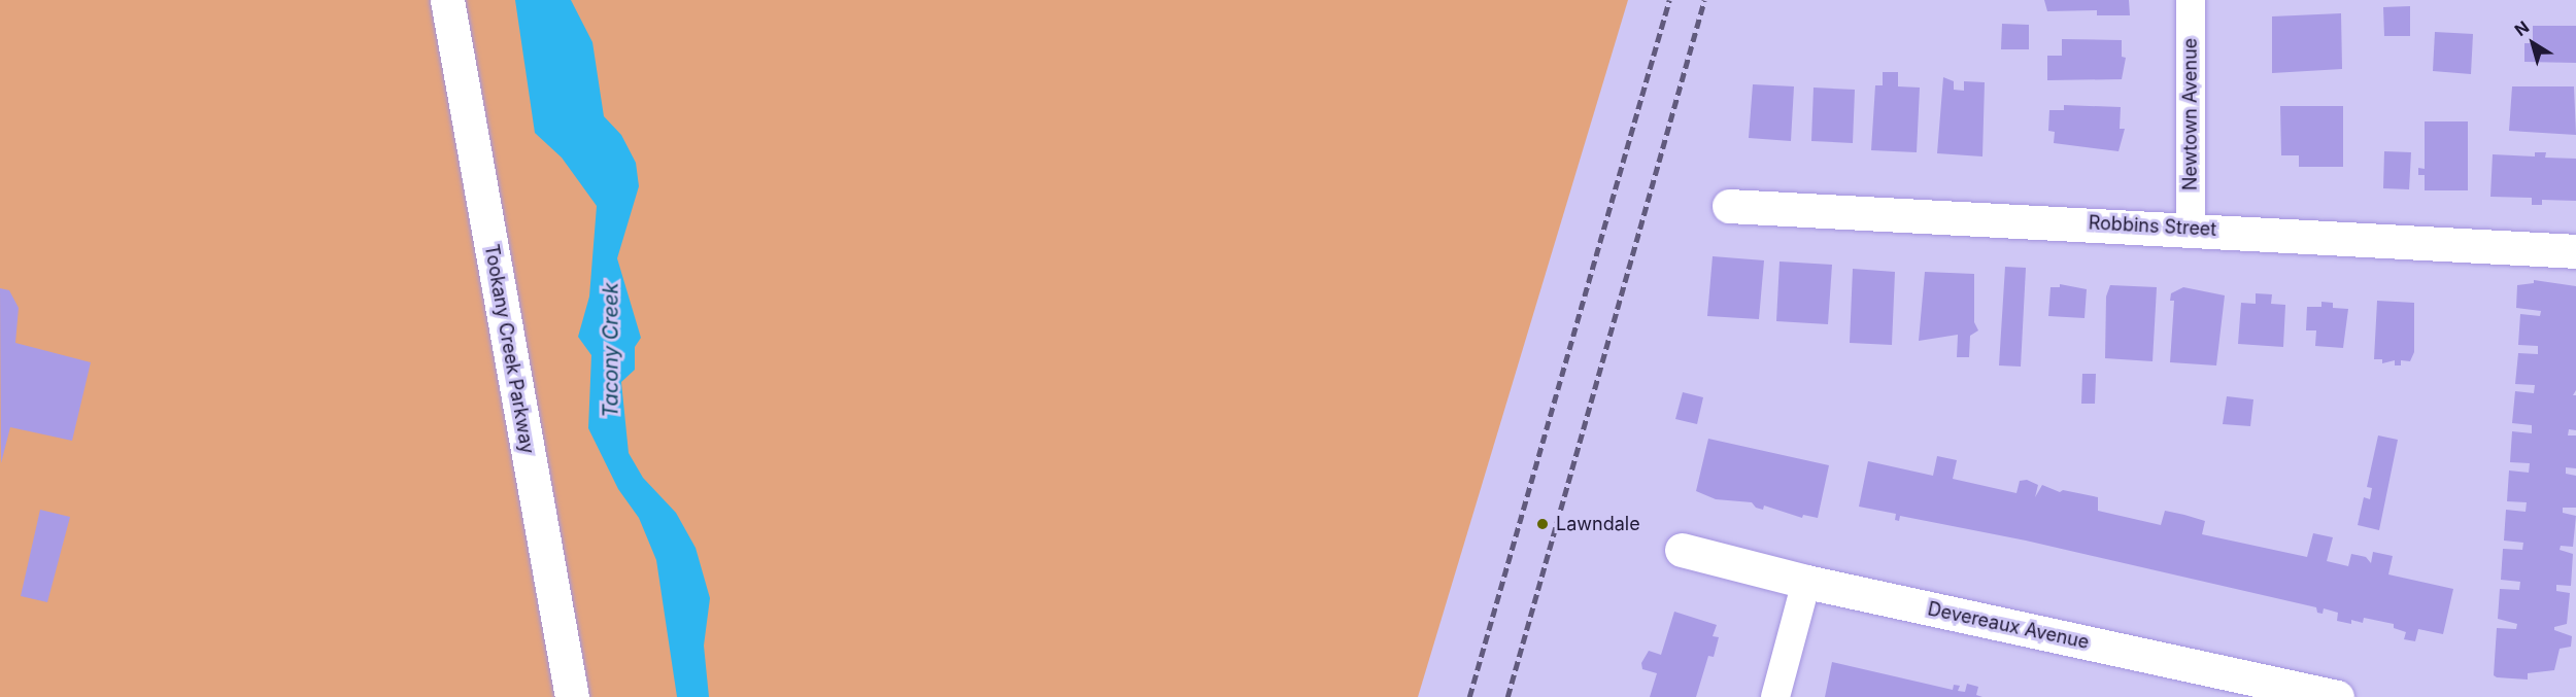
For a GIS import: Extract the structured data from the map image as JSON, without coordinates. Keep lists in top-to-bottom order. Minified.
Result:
{"streets":{"street":["Newtown Avenue","Robbins Street","Tookany Creek Parkway","Devereaux Avenue"]},"crossings":[["Newtown Avenue","Robbins Street"]],"water":["Tacony Creek"],"places":["Lawndale"],"north":"top left"}
